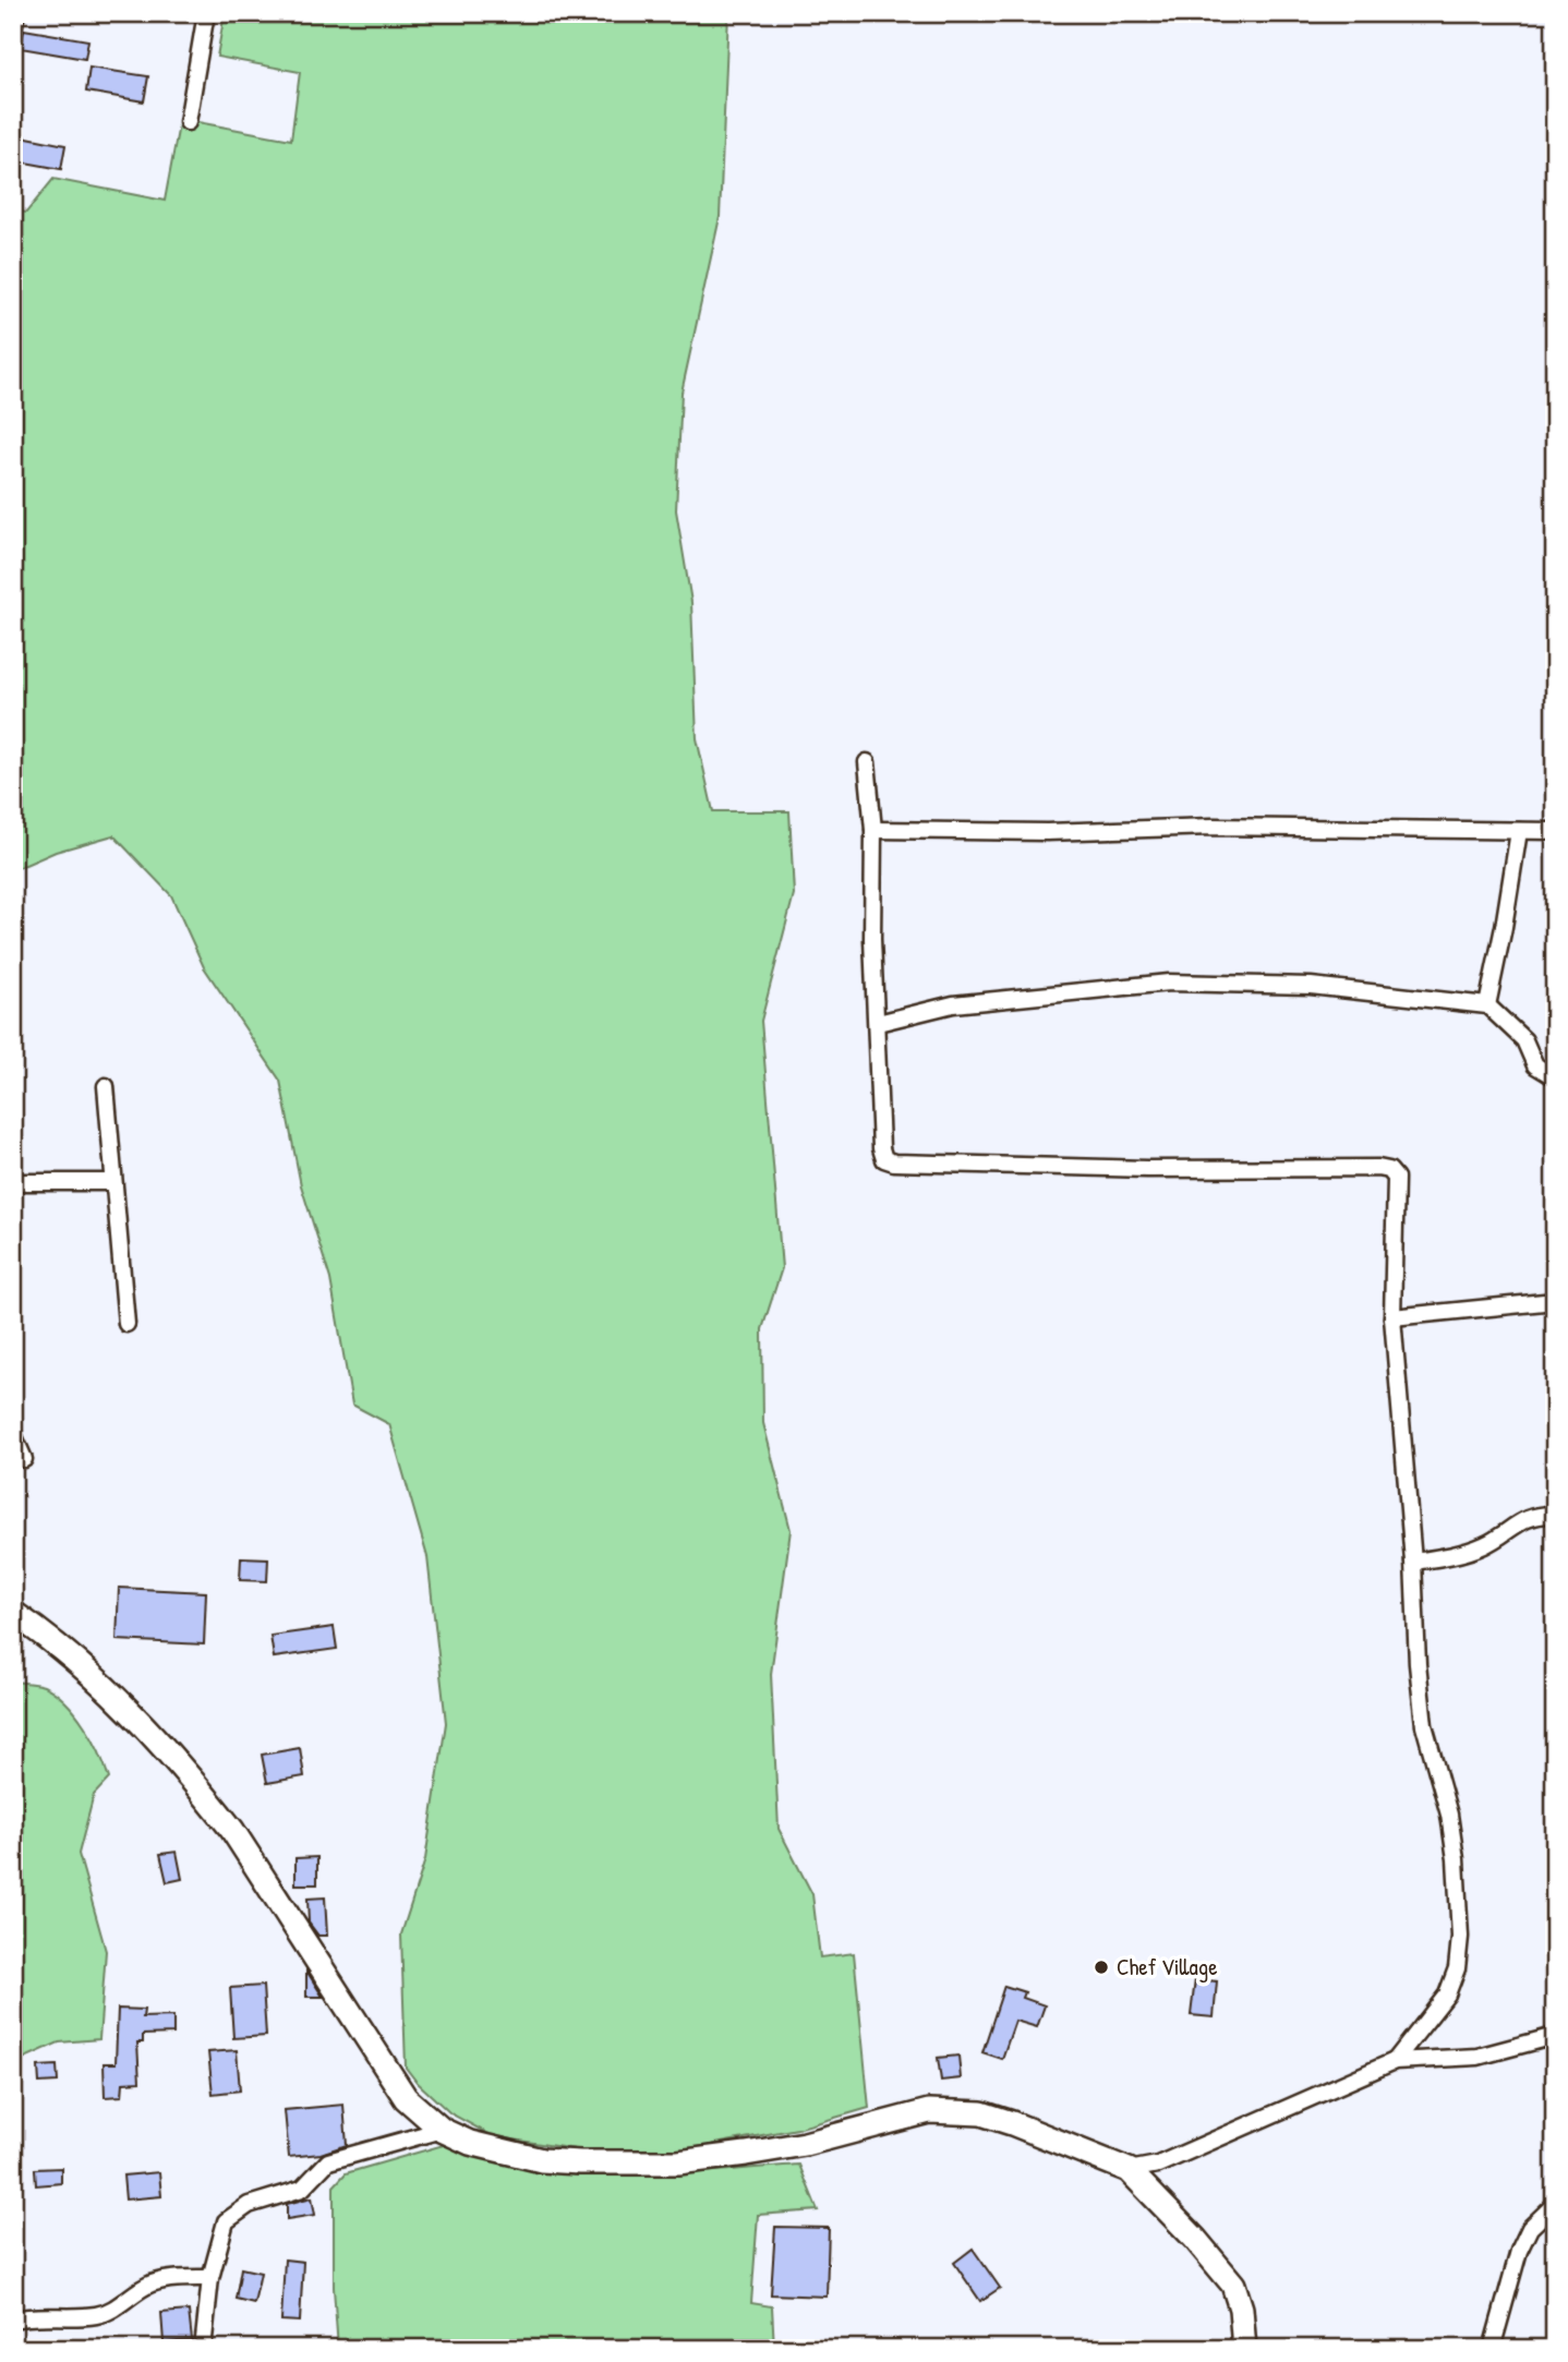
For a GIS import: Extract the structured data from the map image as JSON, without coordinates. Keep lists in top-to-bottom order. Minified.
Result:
{"places":["Chef Village"]}
